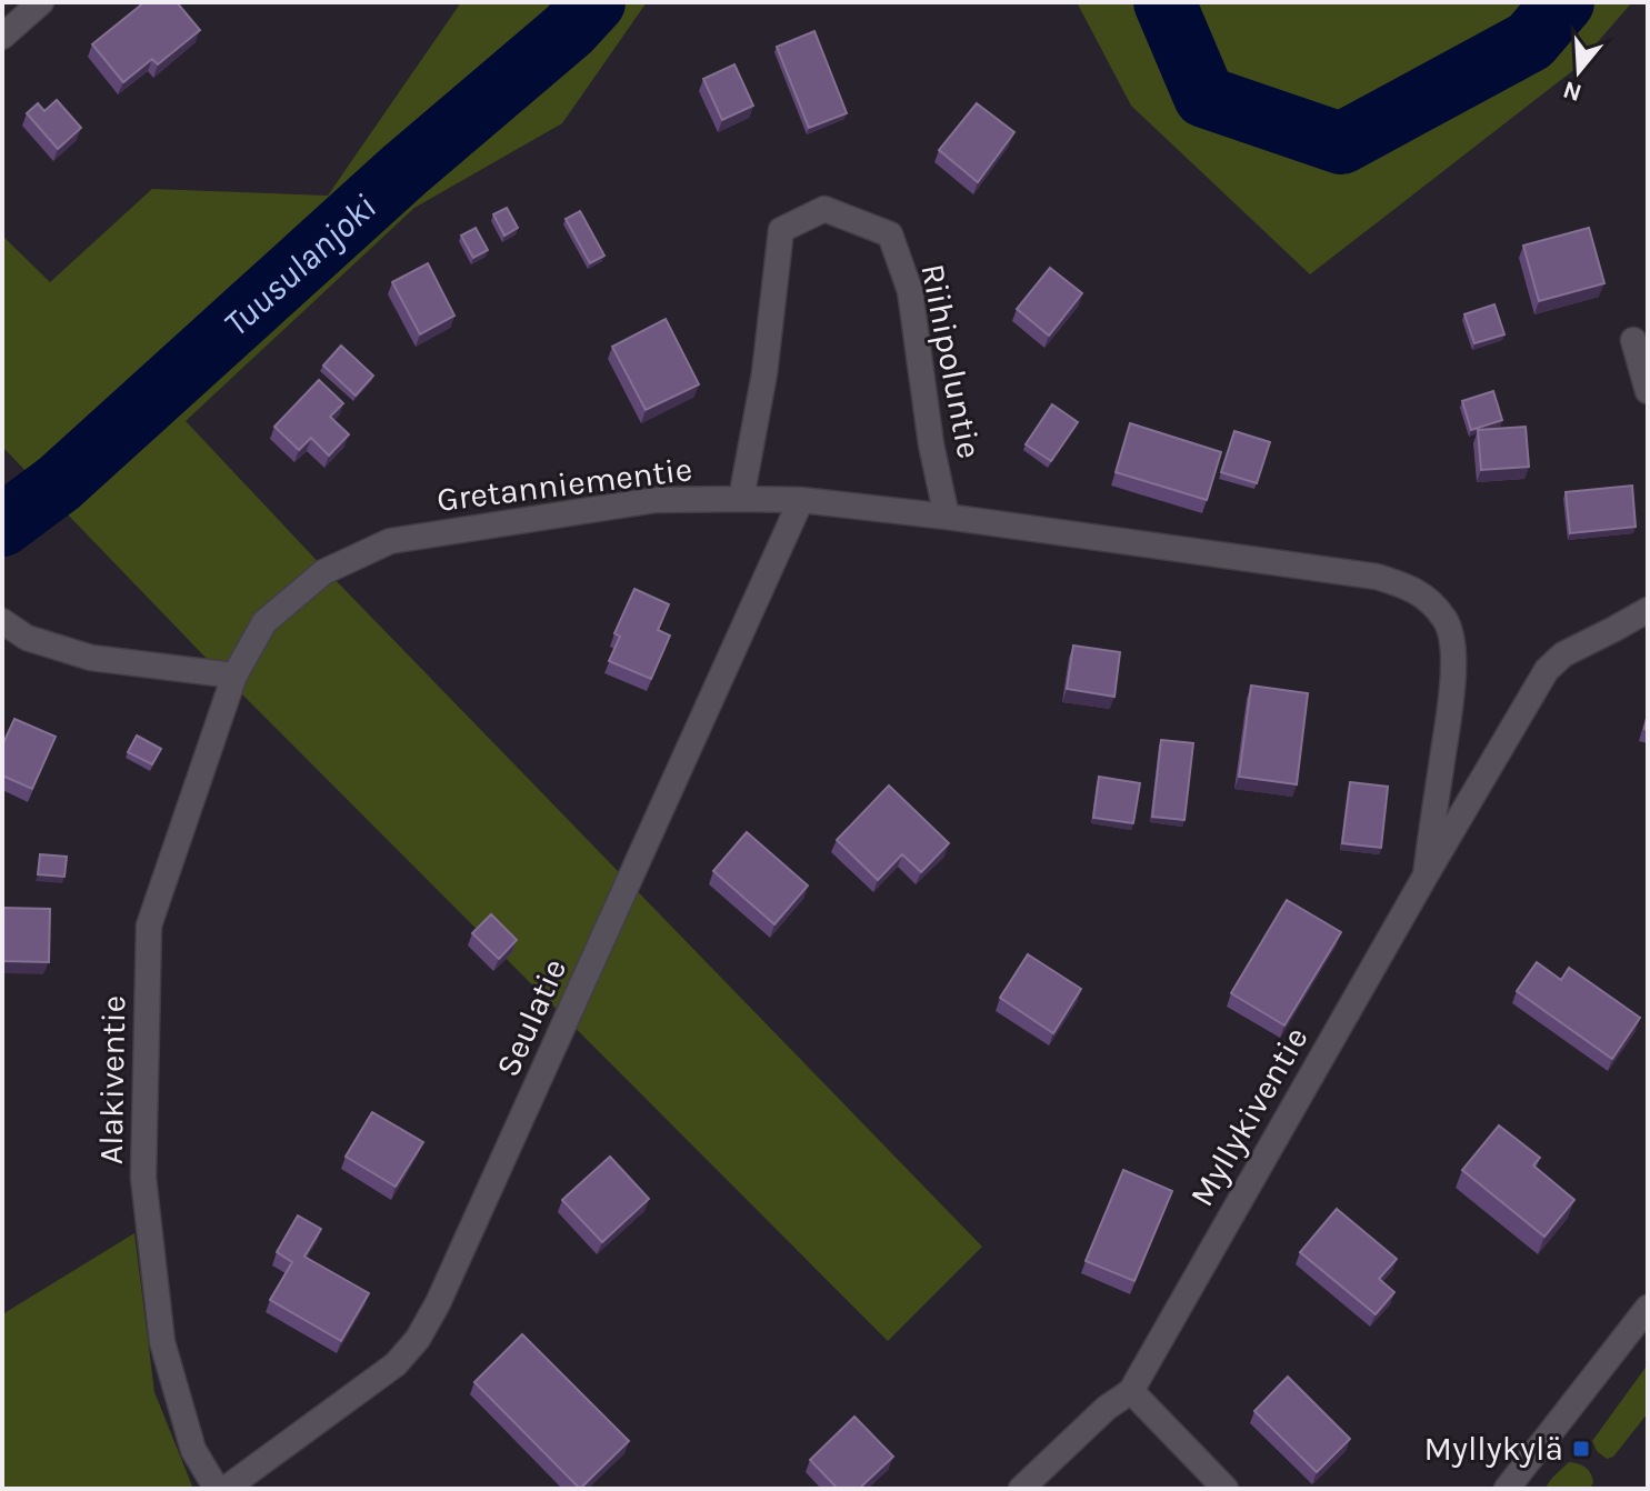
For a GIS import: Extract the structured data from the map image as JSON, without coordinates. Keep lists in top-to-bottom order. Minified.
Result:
{"streets":{"street":["Riihipoluntie","Gretanniementie","Seulatie","Alakiventie","Myllykiventie"]},"crossings":[["Riihipoluntie","Gretanniementie"],["Gretanniementie","Seulatie"],["Gretanniementie","Alakiventie"],["Gretanniementie","Myllykiventie"]],"water":["Tuusulanjoki"],"places":{"transit":["Myllykylä"]},"north":"bottom"}
